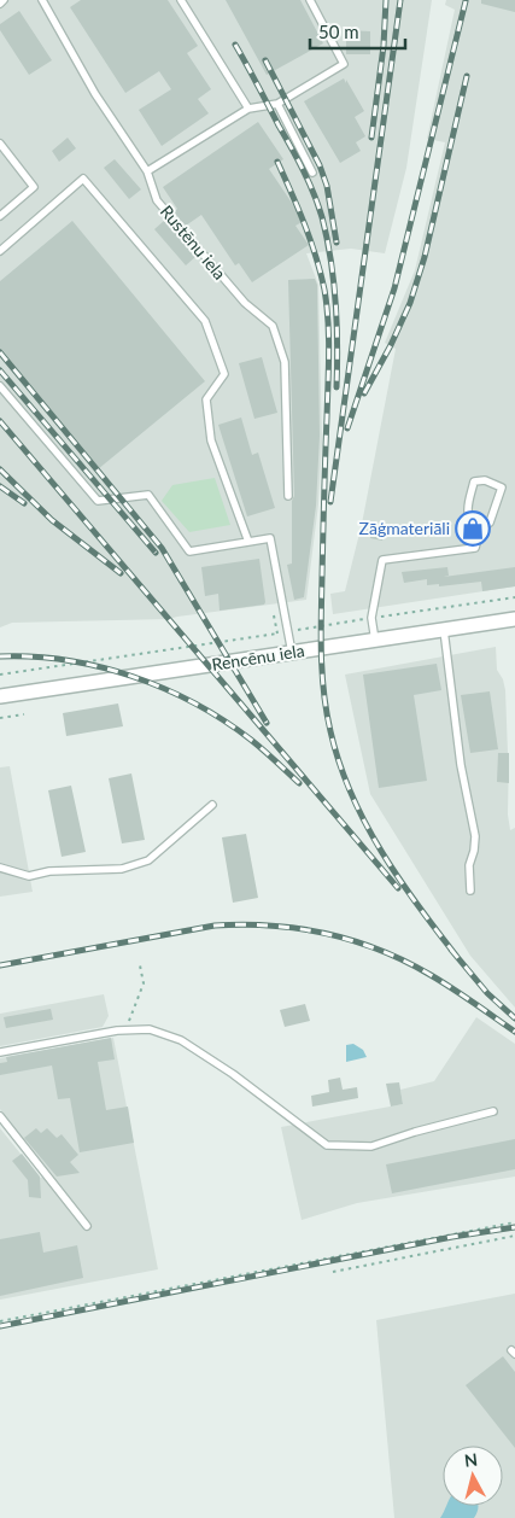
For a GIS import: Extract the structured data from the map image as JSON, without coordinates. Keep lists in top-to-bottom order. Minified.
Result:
{"streets":{"street":["Rencēnu iela"],"lane":["Rustēnu iela"]},"places":{"shop":["Zāģmateriāli"]},"scale_bar":"50 m","north":"top"}
